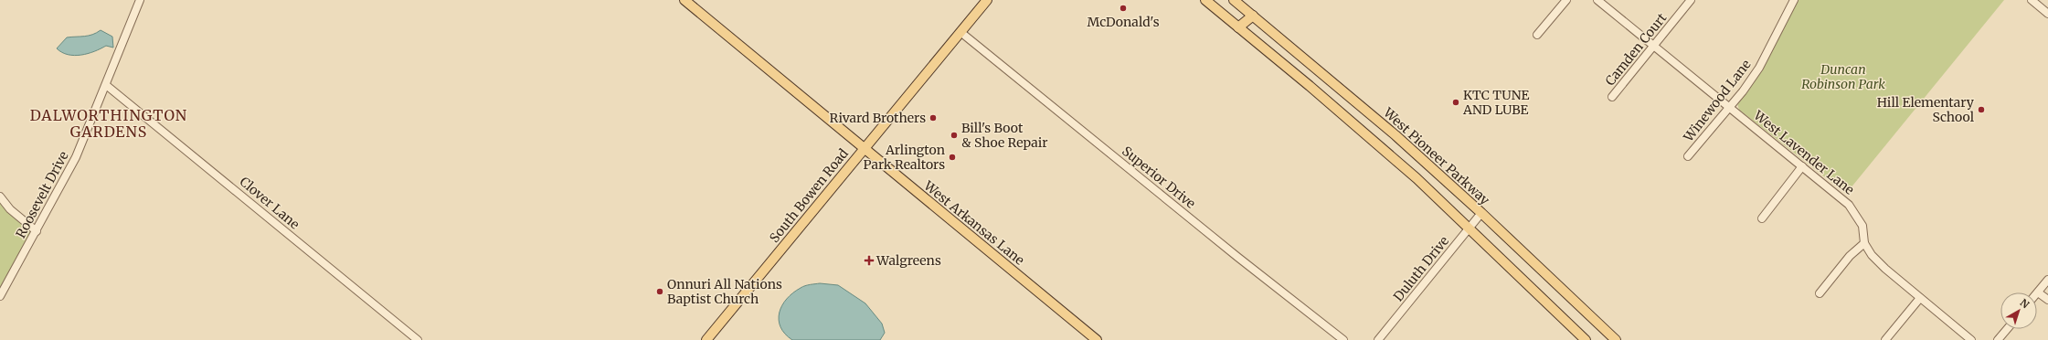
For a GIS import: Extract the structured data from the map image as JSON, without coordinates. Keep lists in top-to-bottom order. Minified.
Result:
{"streets":{"main road":["West Pioneer Parkway","South Bowen Road","West Arkansas Lane"],"street":["Camden Court","Winewood Lane","West Lavender Lane","Superior Drive","Roosevelt Drive","Clover Lane","Duluth Drive"]},"crossings":[["Camden Court","West Lavender Lane"],["Winewood Lane","West Lavender Lane"],["West Pioneer Parkway","Duluth Drive"],["Superior Drive","South Bowen Road"],["Roosevelt Drive","Clover Lane"],["South Bowen Road","West Arkansas Lane"]],"districts":["DALWORTHINGTON GARDENS"],"parks":["Duncan Robinson Park"],"places":{"other":["McDonald's","KTC TUNE AND LUBE","Hill Elementary School","Rivard Brothers","Bill's Boot & Shoe Repair","Arlington Park Realtors","Onnuri All Nations Baptist Church"],"health":["Walgreens"]},"north":"top right"}
